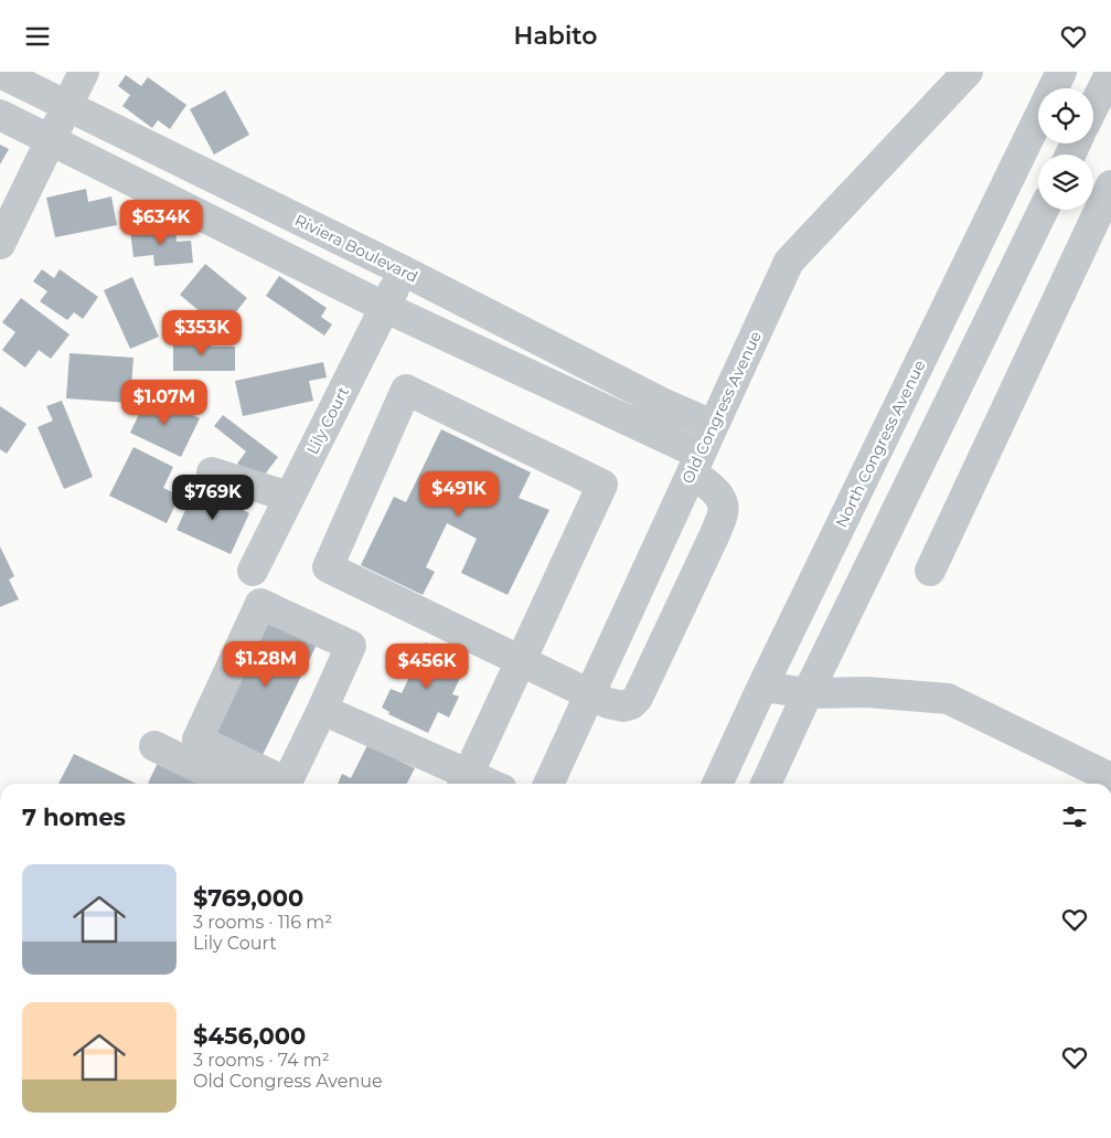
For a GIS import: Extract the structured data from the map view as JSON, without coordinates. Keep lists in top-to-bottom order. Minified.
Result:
{"streets":{"street":["Riviera Boulevard","Old Congress Avenue","Lily Court","North Congress Avenue"]},"crossings":[["Riviera Boulevard","Old Congress Avenue"],["Riviera Boulevard","Lily Court"]],"page":{"header":"Habito","price":["$634K","$353K","$1.07M","$491K","$769K","$1.28M","$456K"],"heading":"7 homes","list":[{"name":"$769,000","note":"3 rooms · 116 m² · Lily Court"},{"name":"$456,000","note":"3 rooms · 74 m² · Old Congress Avenue"}]}}
